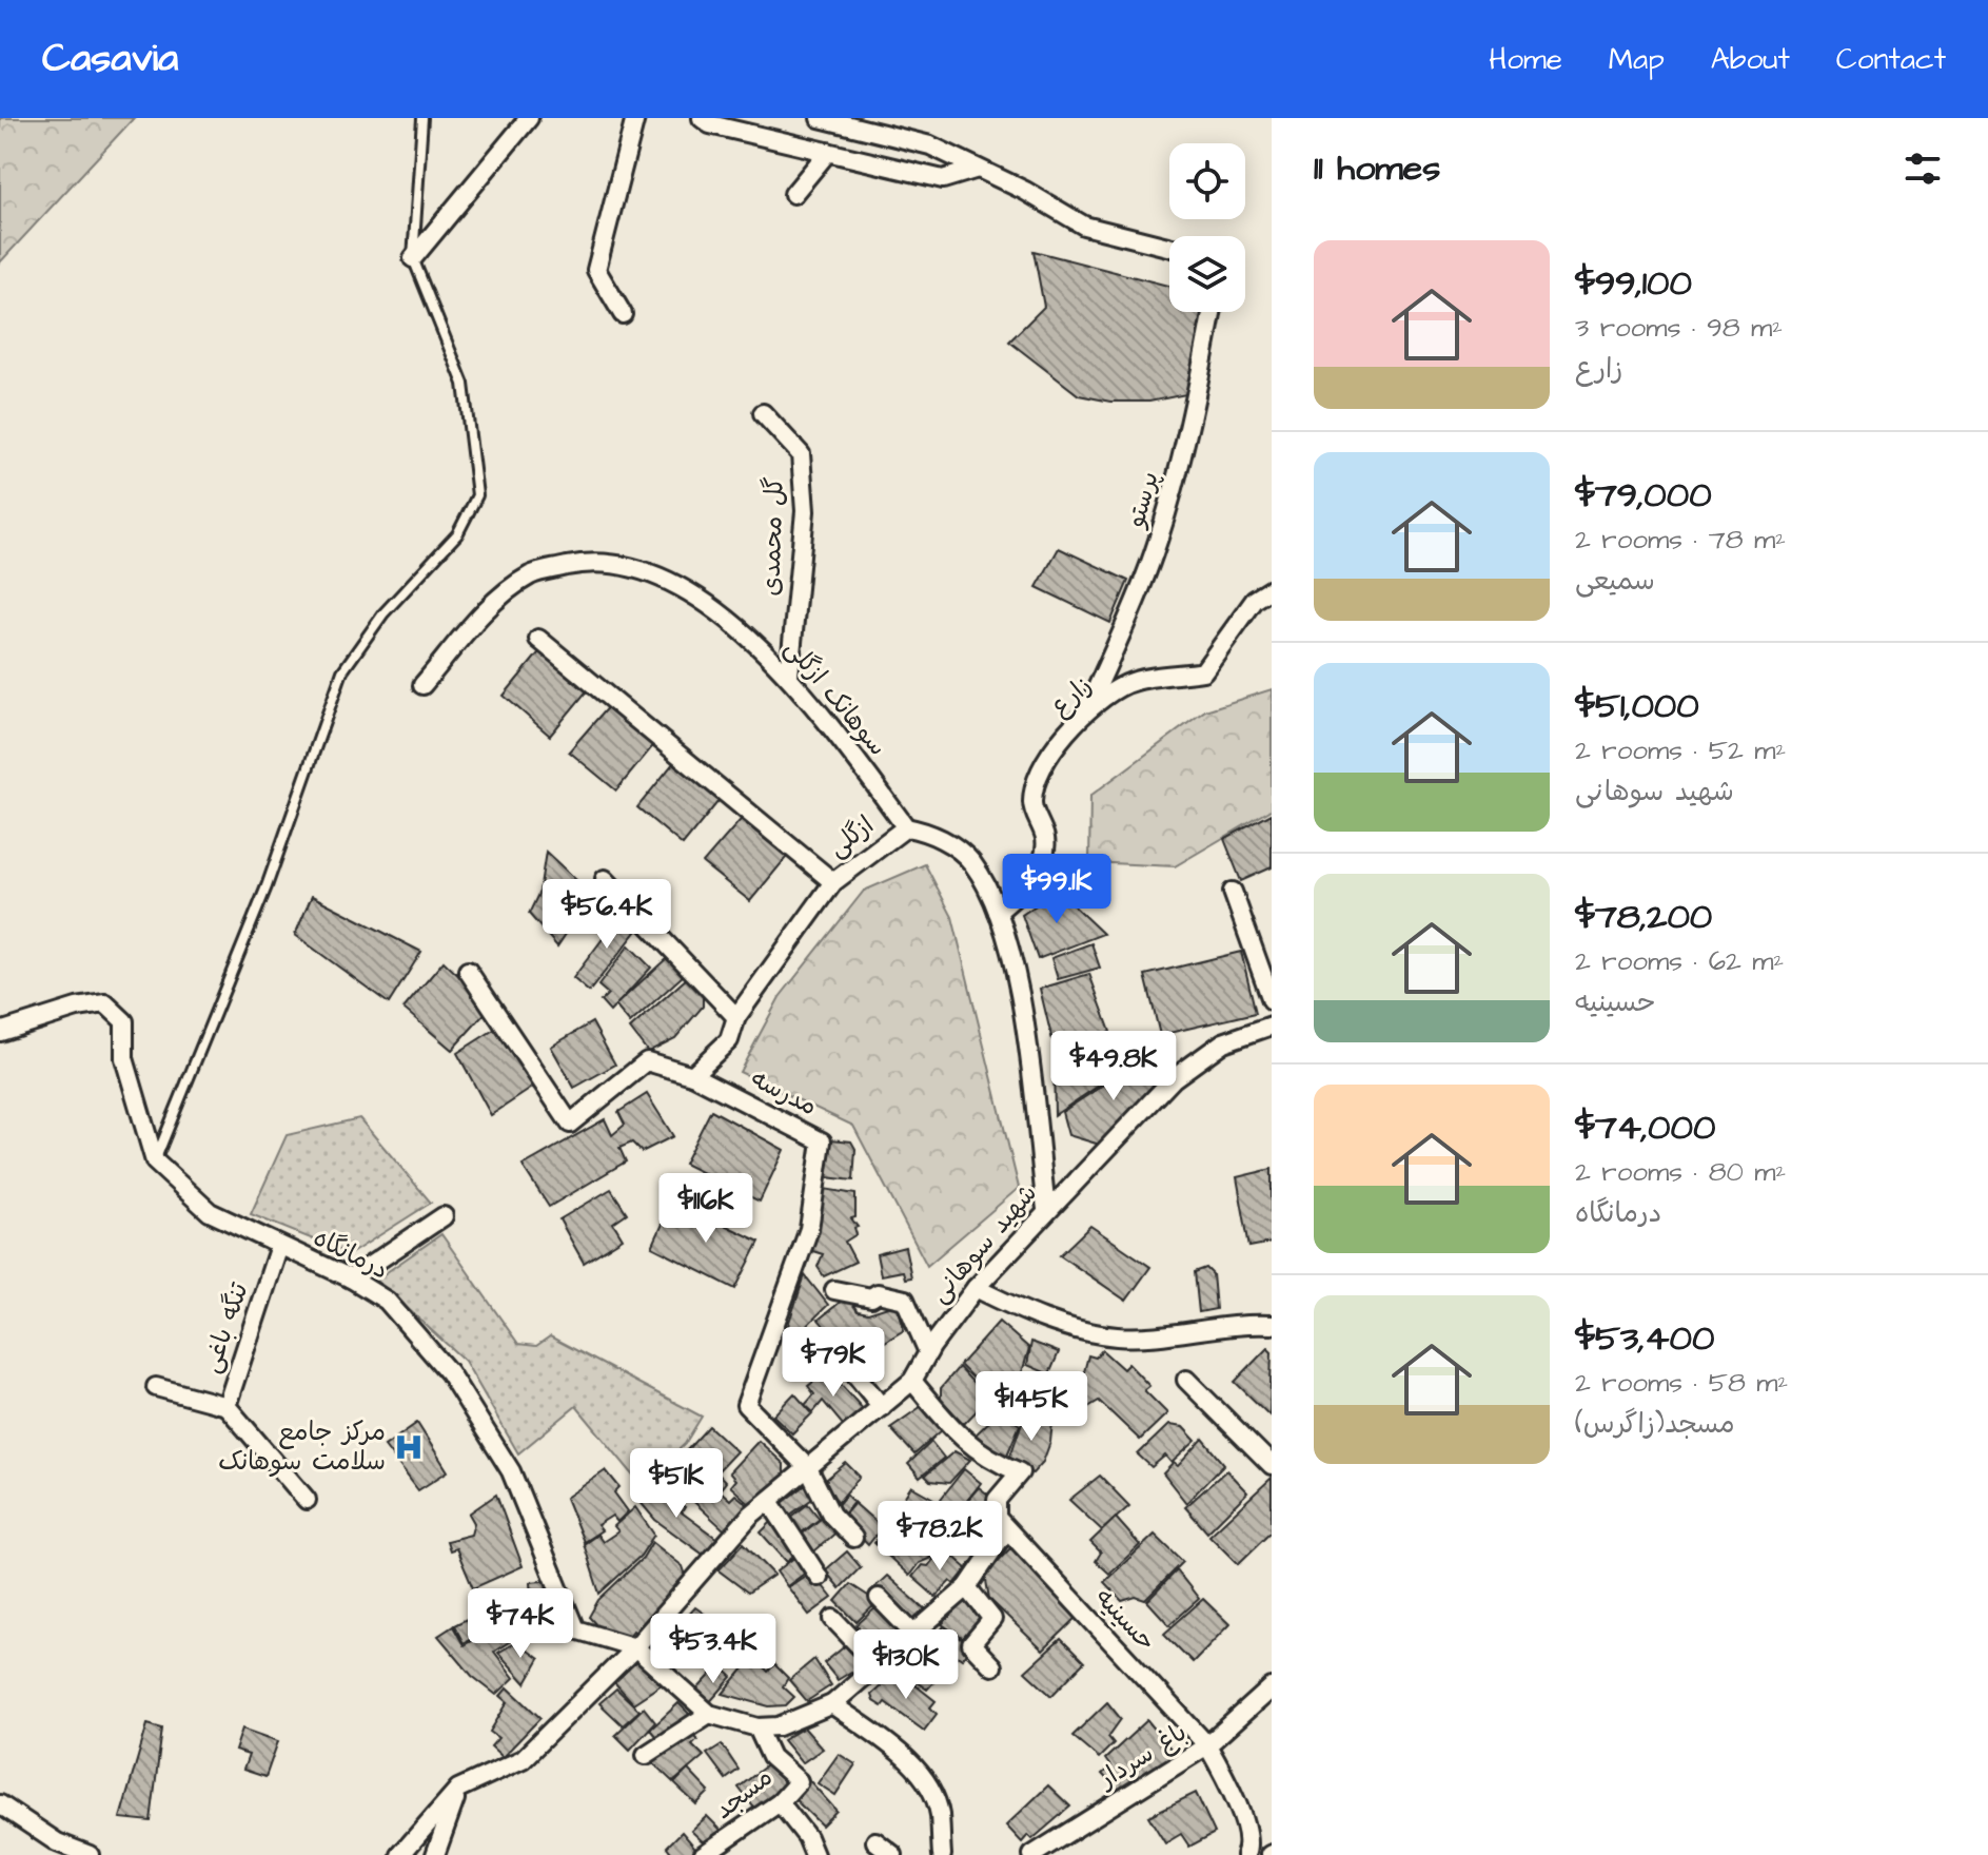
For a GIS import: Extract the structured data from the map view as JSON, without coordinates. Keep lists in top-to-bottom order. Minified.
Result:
{"streets":{"street":["پرستو","گل محمدی","زارع","سوهانک ازگلی","ازگلی","مدرسه","شهید سوهانی","درمانگاه","تنگه باغی","حسینیه","باغ سردار","مسجد"]},"crossings":[["پرستو","زارع"],["گل محمدی","سوهانک ازگلی"],["زارع","ازگلی"],["سوهانک ازگلی","ازگلی"],["ازگلی","مدرسه"],["ازگلی","شهید سوهانی"],["مدرسه","شهید سوهانی"],["شهید سوهانی","درمانگاه"],["درمانگاه","تنگه باغی"],["حسینیه","باغ سردار"]],"places":{"hospital":["مرکز جامع سلامت سوهانک"]},"page":{"header":"Casavia","nav":["Home","Map","About","Contact"],"heading":"11 homes","list":[{"name":"$99,100","note":"3 rooms · 98 m² · زارع"},{"name":"$79,000","note":"2 rooms · 78 m² · سمیعی"},{"name":"$51,000","note":"2 rooms · 52 m² · شهید سوهانی"},{"name":"$78,200","note":"2 rooms · 62 m² · حسینیه"},{"name":"$74,000","note":"2 rooms · 80 m² · درمانگاه"},{"name":"$53,400","note":"2 rooms · 58 m² · مسجد(زاگرس)"}],"price":["$99.1K","$56.4K","$49.8K","$116K","$79K","$145K","$51K","$78.2K","$74K","$53.4K","$130K"]}}
